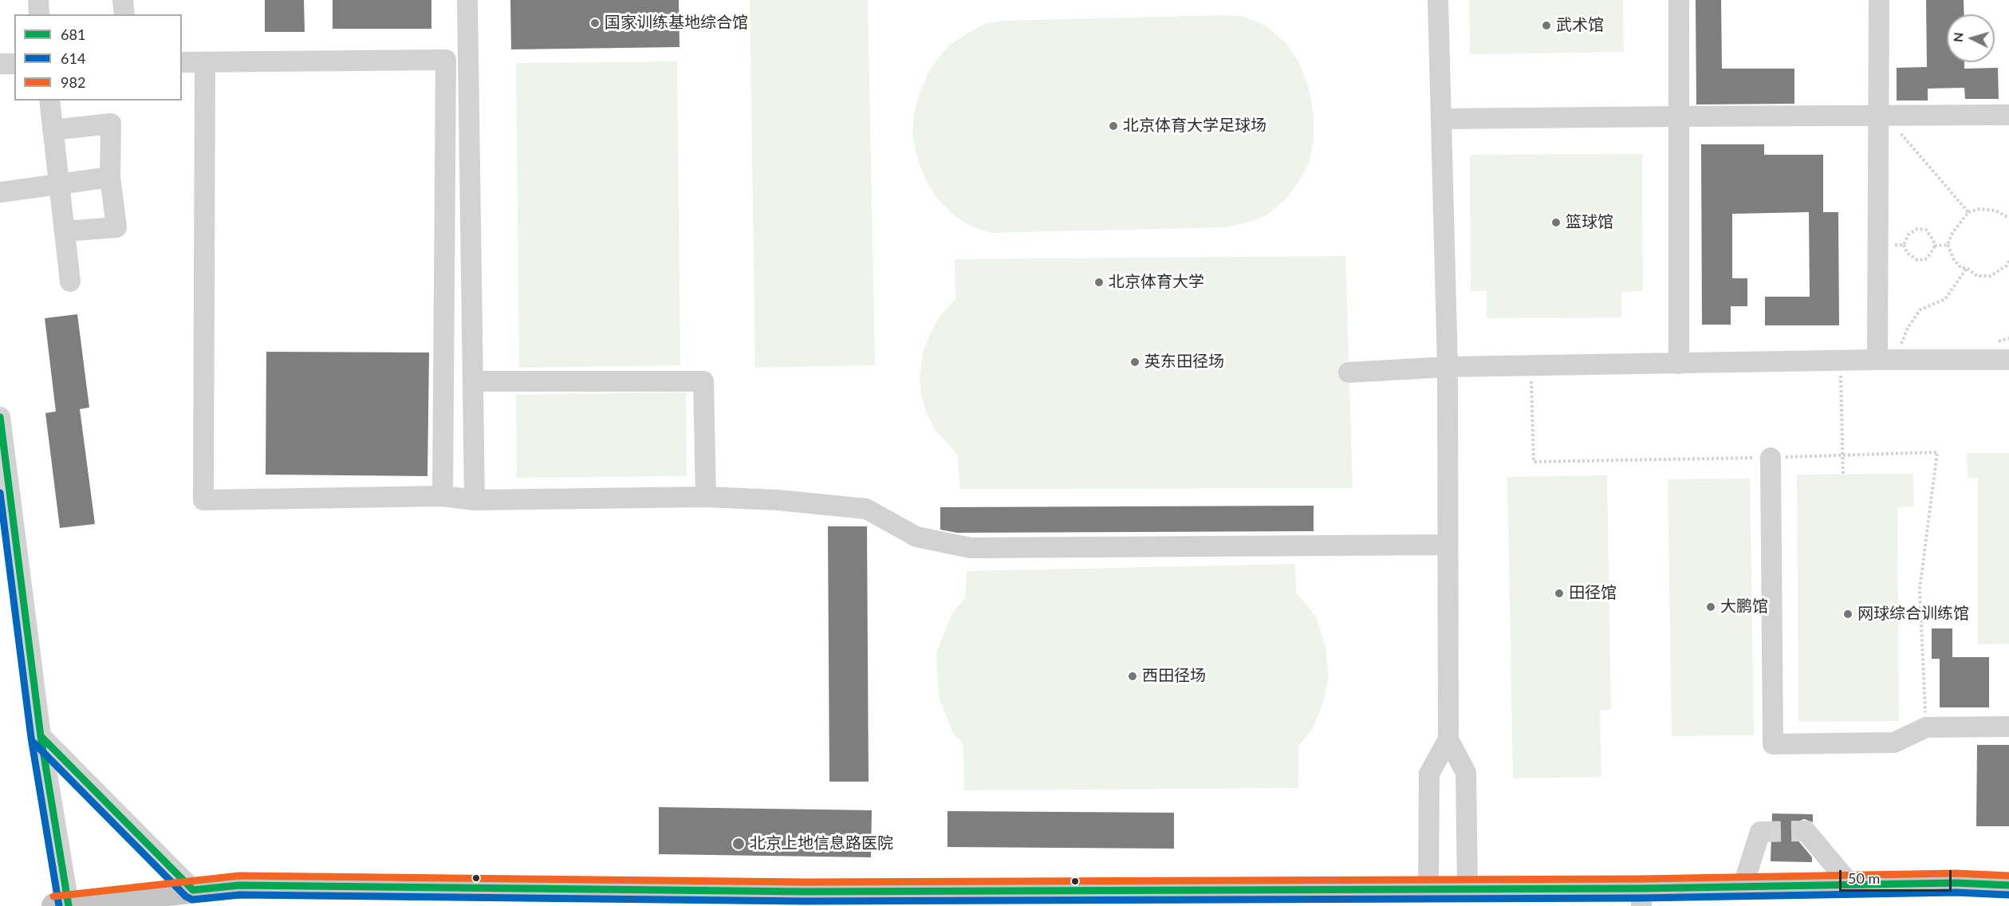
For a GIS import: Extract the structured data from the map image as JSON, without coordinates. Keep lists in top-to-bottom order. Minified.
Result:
{"places":["国家训练基地综合馆","武术馆","北京体育大学足球场","篮球馆","北京体育大学","英东田径场","田径馆","大鹏馆","网球综合训练馆","西田径场","北京上地信息路医院"],"lines":["transit line 681","transit line 614","transit line 982"],"legend":["681","614","982"],"scale_bar":"50 m","north":"left"}
